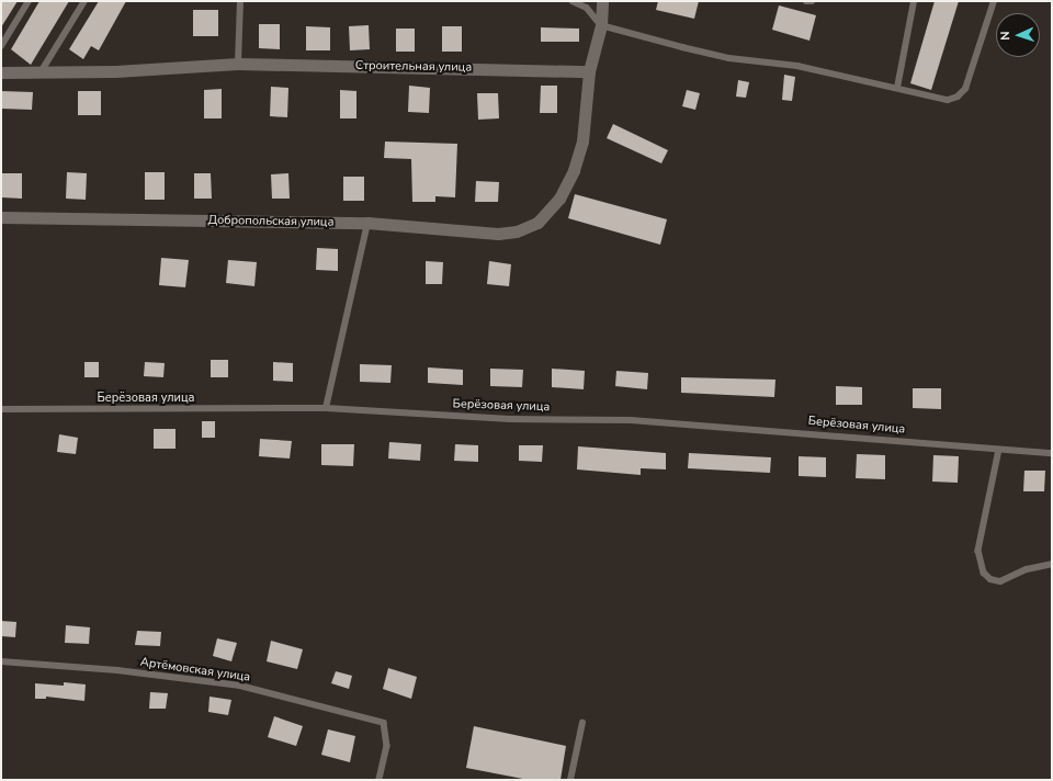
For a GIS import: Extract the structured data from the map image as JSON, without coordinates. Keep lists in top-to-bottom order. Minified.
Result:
{"streets":{"street":["Строительная улица","Добропольская улица"],"lane":["Берёзовая улица","Артёмовская улица"]},"crossings":[["Строительная улица","Добропольская улица"]],"north":"left"}
